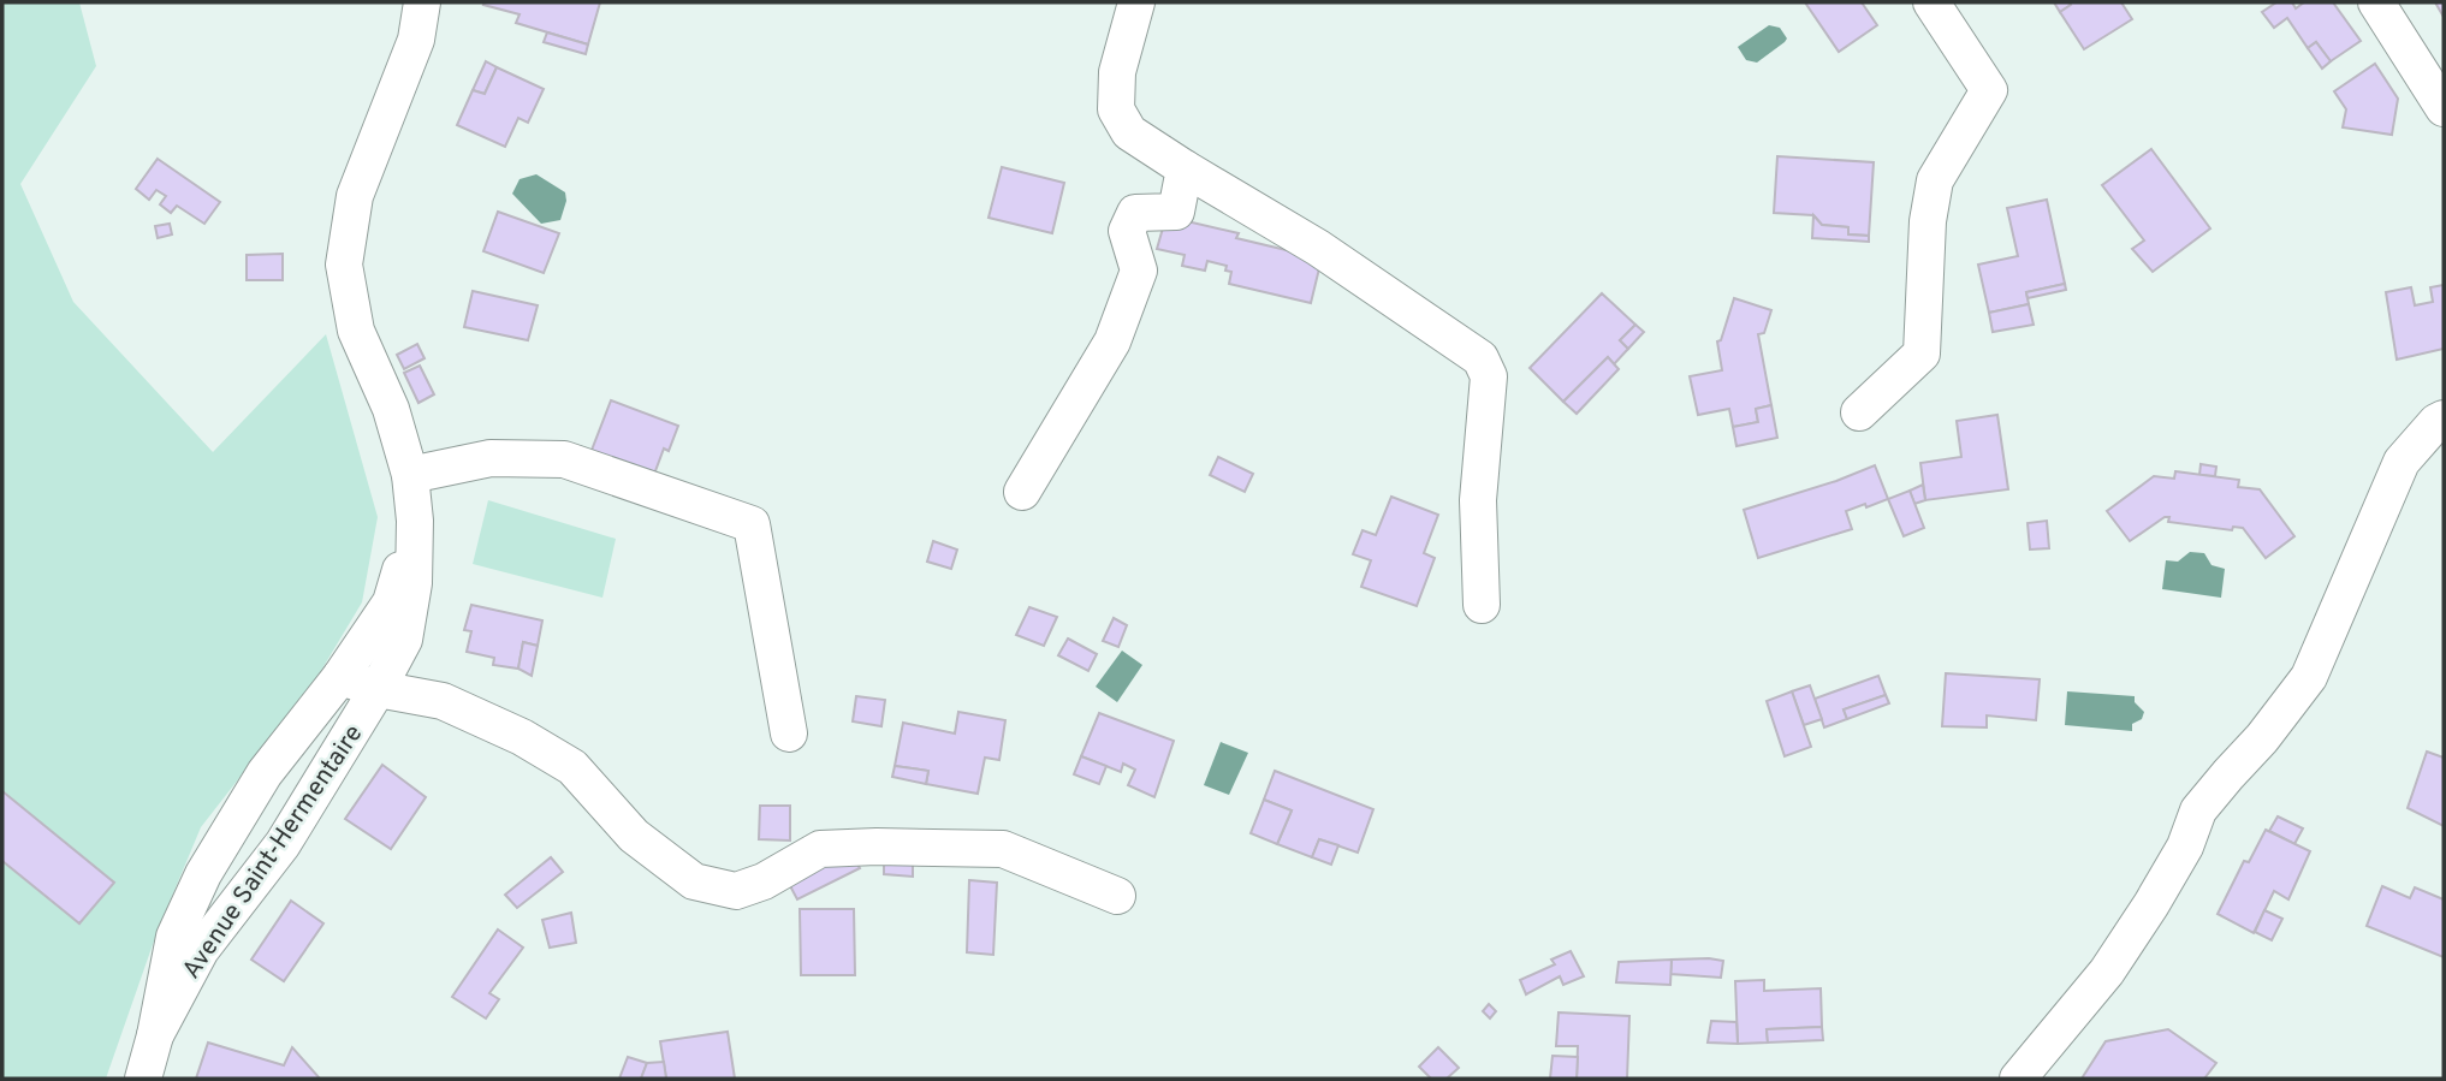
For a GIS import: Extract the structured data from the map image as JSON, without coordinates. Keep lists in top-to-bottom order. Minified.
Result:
{"streets":{"street":["Avenue Saint-Hermentaire"]}}
